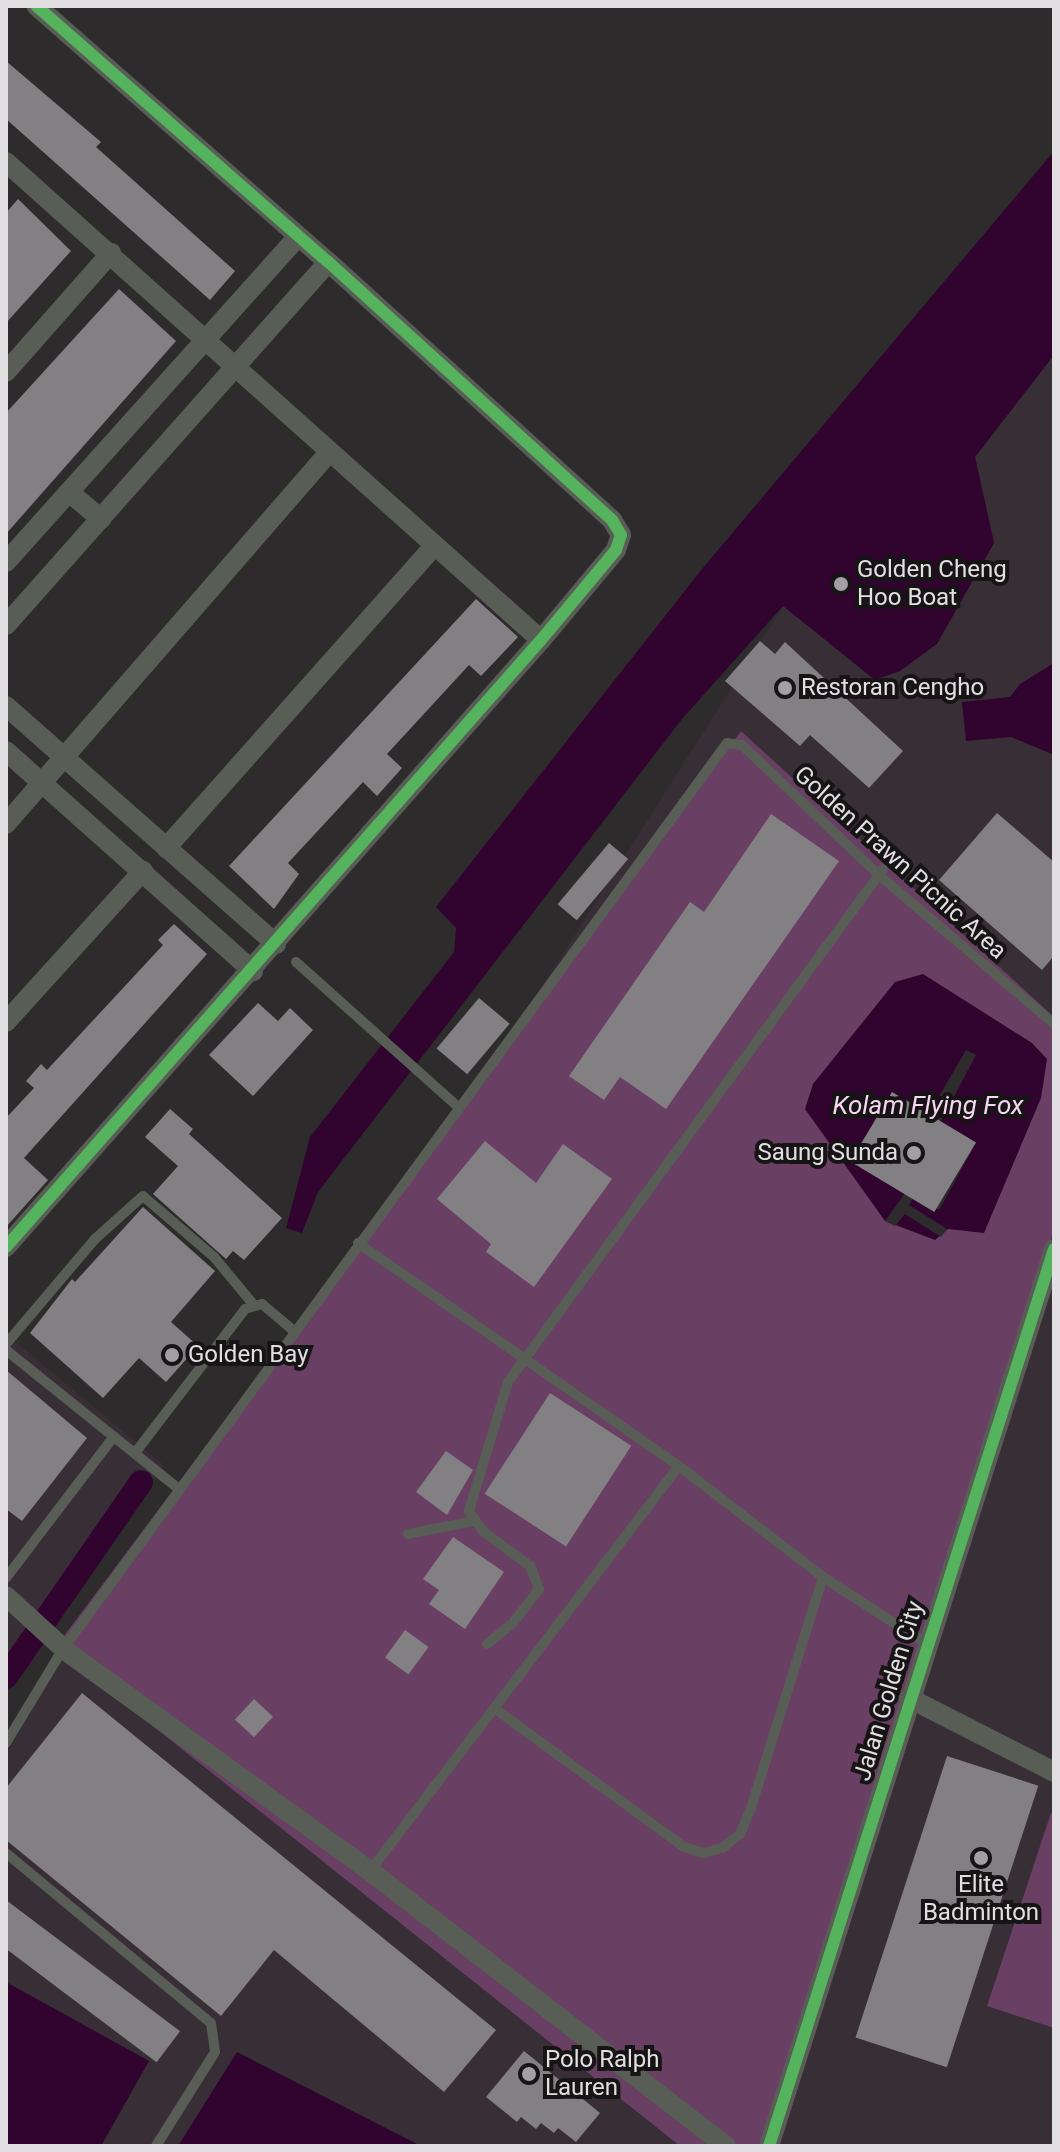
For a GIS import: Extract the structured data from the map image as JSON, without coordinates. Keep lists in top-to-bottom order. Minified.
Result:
{"streets":{"street":["Jalan Golden City"],"lane":["Golden Prawn Picnic Area"]},"water":["Kolam Flying Fox"],"places":["Golden Cheng Hoo Boat","Restoran Cengho","Saung Sunda","Golden Bay","Elite Badminton","Polo Ralph Lauren"]}
